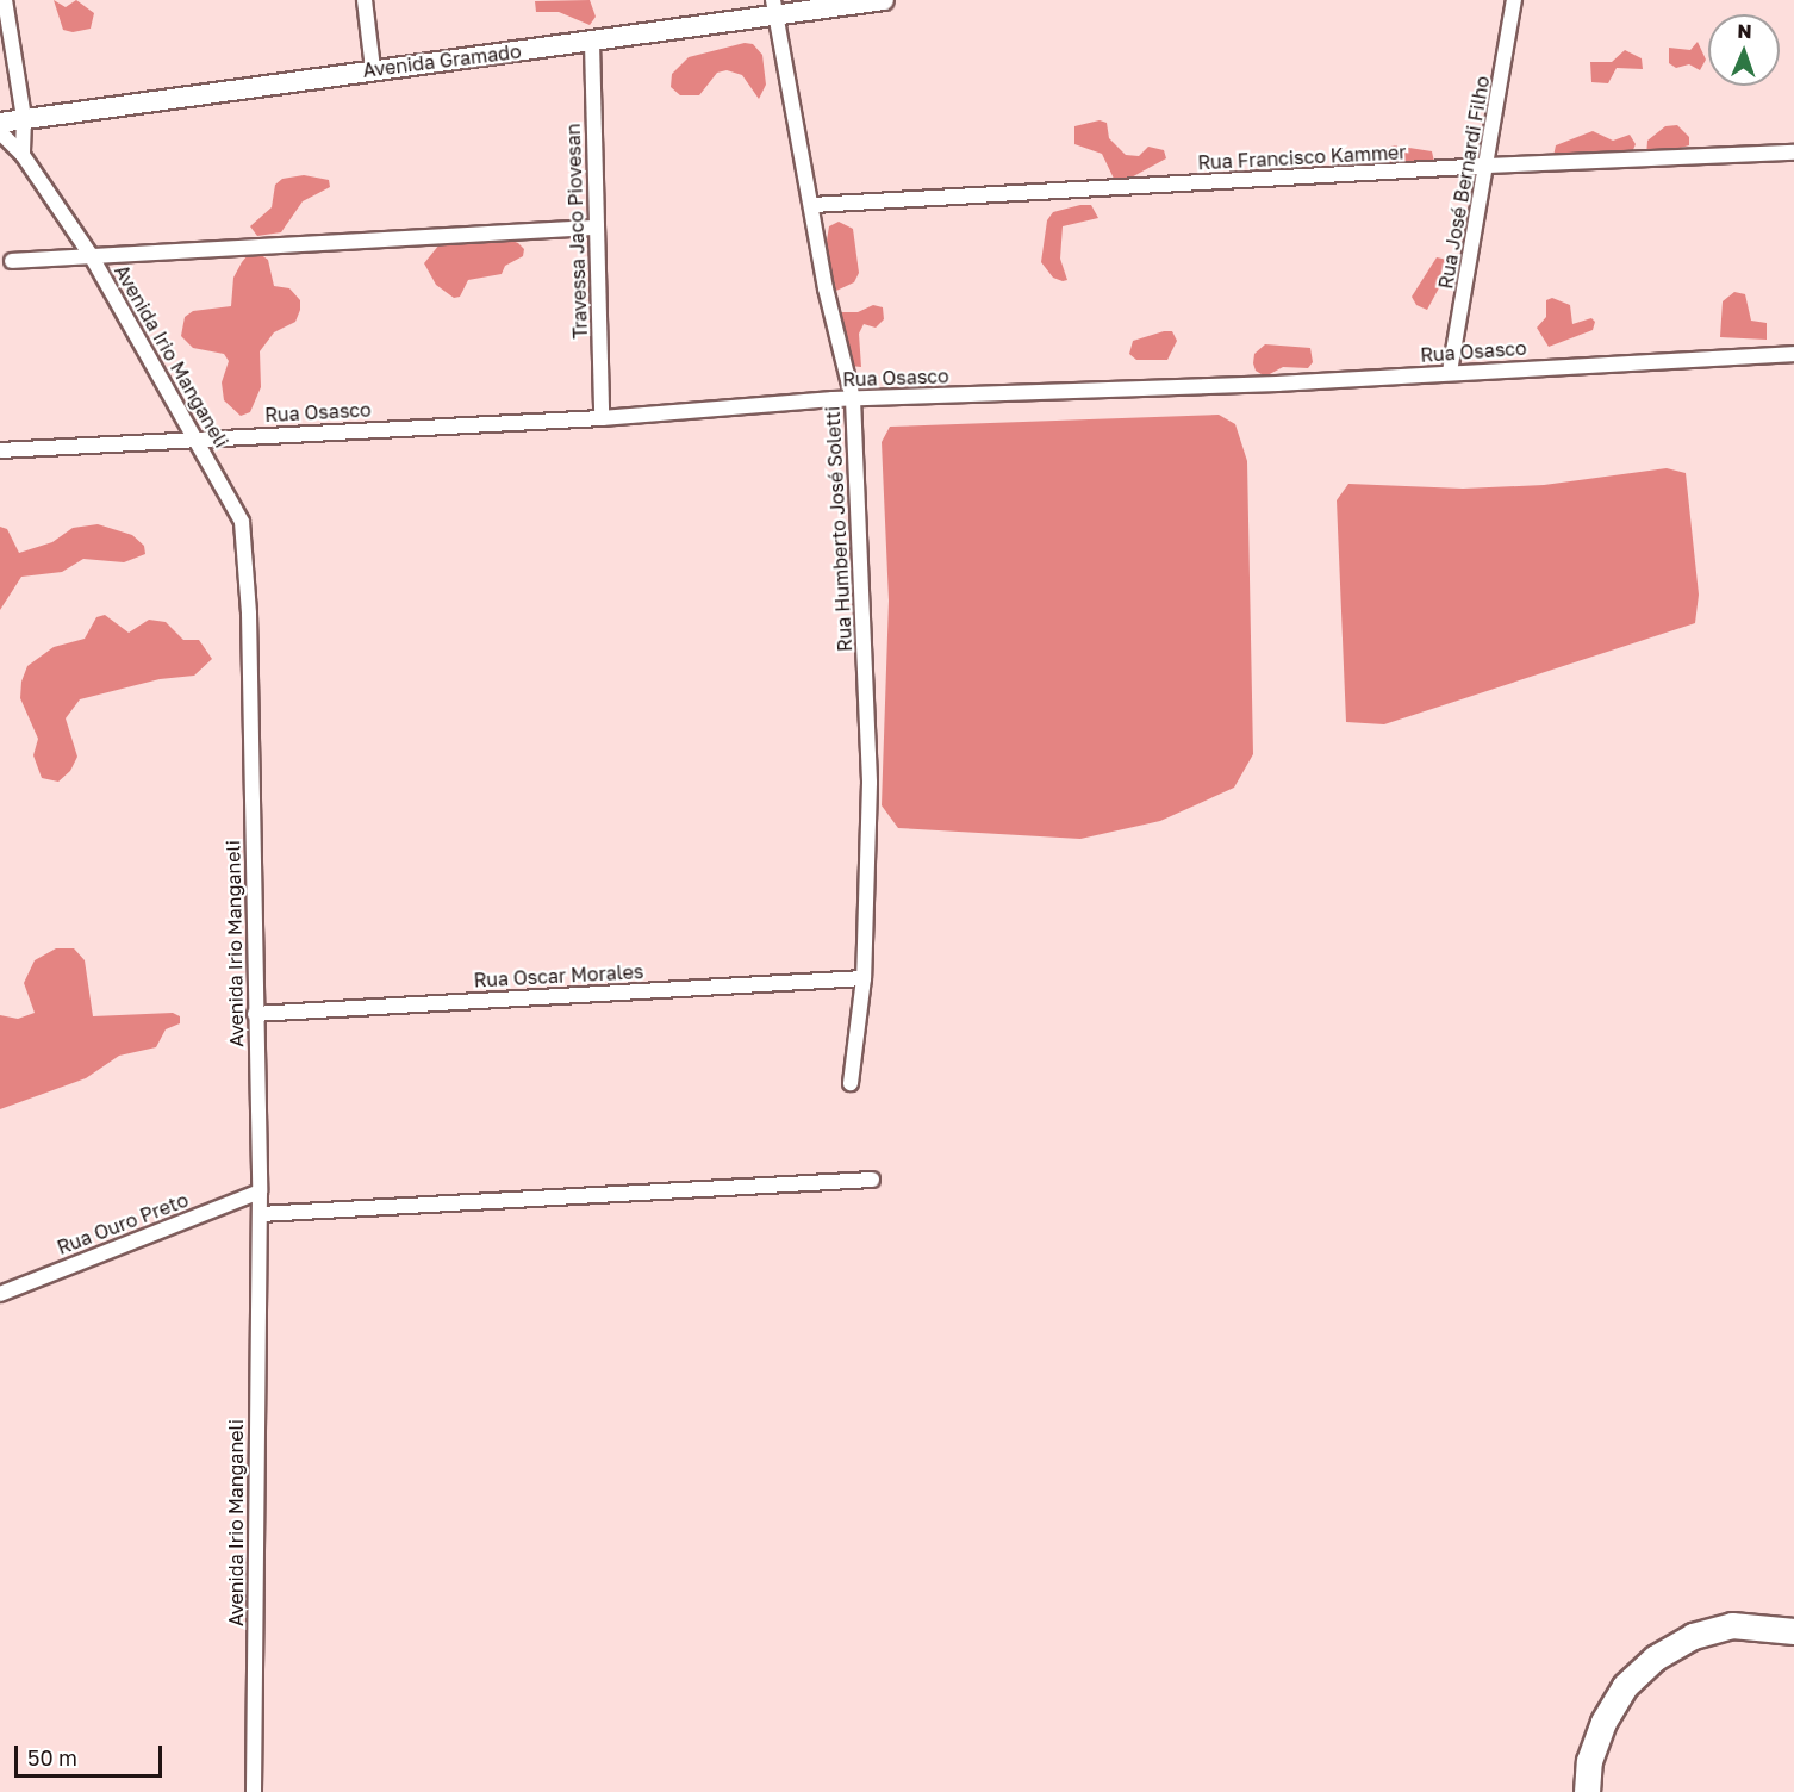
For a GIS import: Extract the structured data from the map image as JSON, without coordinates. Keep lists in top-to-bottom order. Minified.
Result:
{"streets":{"street":["Avenida Gramado","Rua Francisco Kammer","Rua José Bernardi Filho","Travessa Jaco Piovesan","Rua Osasco","Avenida Irio Manganeli","Rua Humberto José Soletti","Rua Oscar Morales","Rua Ouro Preto"]},"crossings":[["Avenida Gramado","Travessa Jaco Piovesan"],["Avenida Gramado","Rua Humberto José Soletti"],["Rua Francisco Kammer","Rua José Bernardi Filho"],["Rua Francisco Kammer","Rua Humberto José Soletti"],["Rua José Bernardi Filho","Rua Osasco"],["Travessa Jaco Piovesan","Rua Osasco"],["Rua Osasco","Avenida Irio Manganeli"],["Rua Osasco","Rua Humberto José Soletti"],["Avenida Irio Manganeli","Rua Oscar Morales"],["Avenida Irio Manganeli","Rua Ouro Preto"],["Rua Humberto José Soletti","Rua Oscar Morales"]],"scale_bar":"50 m","north":"top"}
